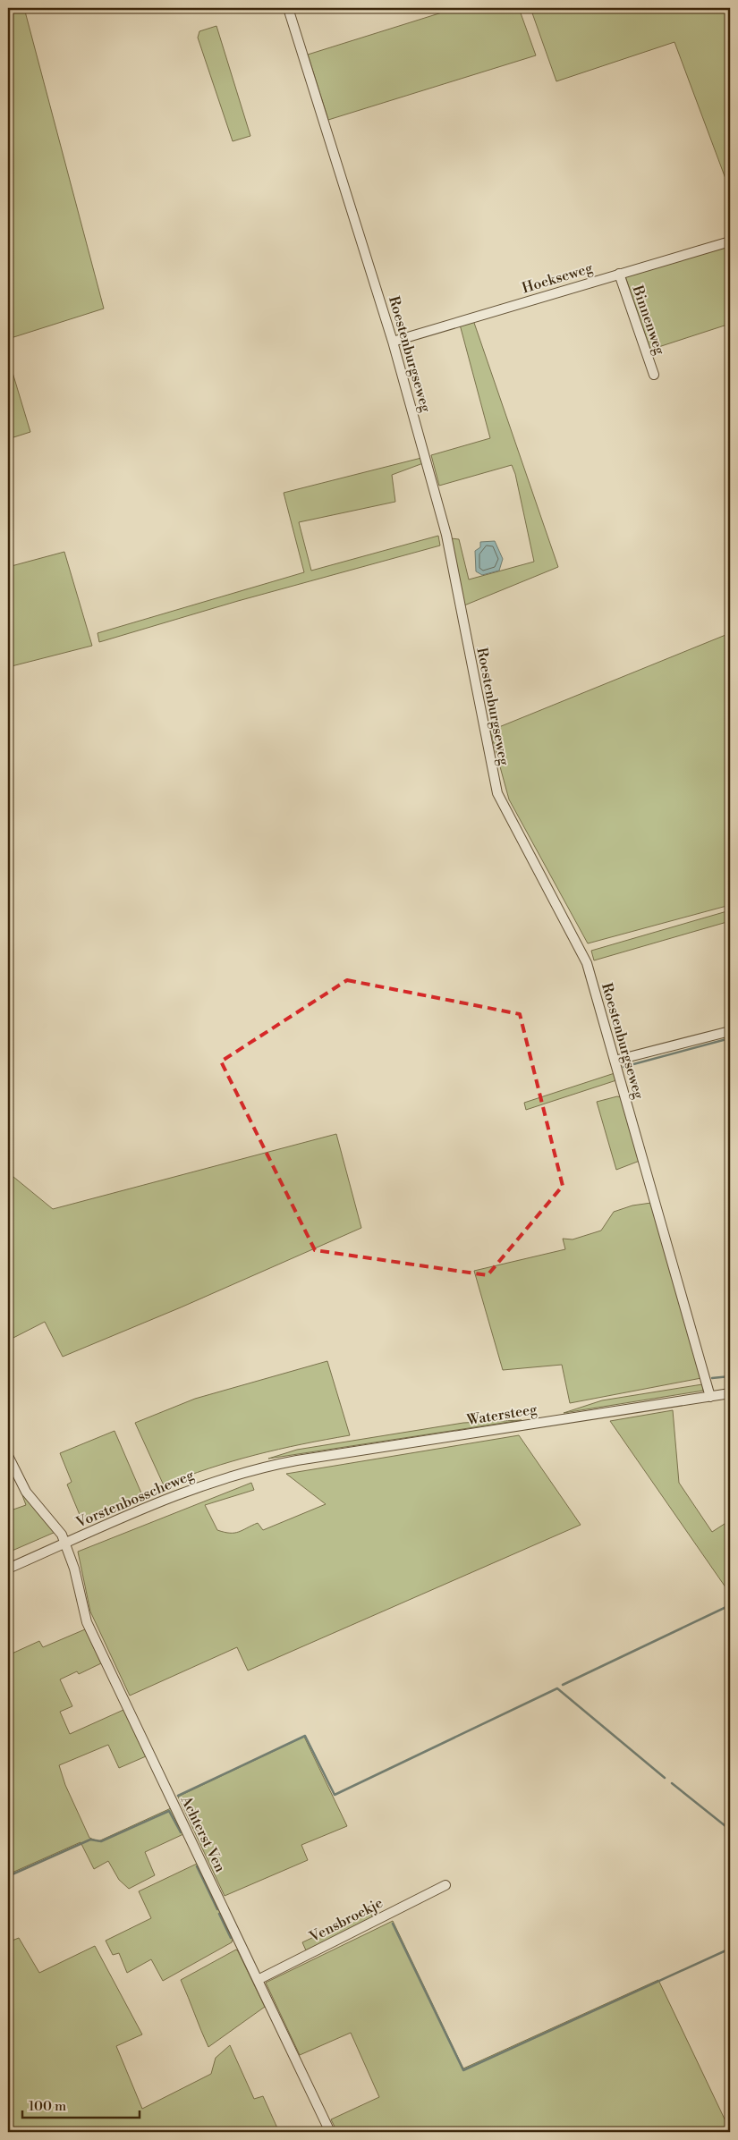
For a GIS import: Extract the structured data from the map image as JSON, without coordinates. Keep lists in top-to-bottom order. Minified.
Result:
{"streets":{"street":["Hoekseweg","Binnenweg","Roestenburgseweg","Watersteeg","Vorstenbosscheweg","Achterst Ven","Vensbroekje"]},"crossings":[["Hoekseweg","Binnenweg"],["Hoekseweg","Roestenburgseweg"],["Roestenburgseweg","Watersteeg"],["Watersteeg","Vorstenbosscheweg"],["Vorstenbosscheweg","Achterst Ven"],["Achterst Ven","Vensbroekje"]],"scale_bar":"100 m"}
